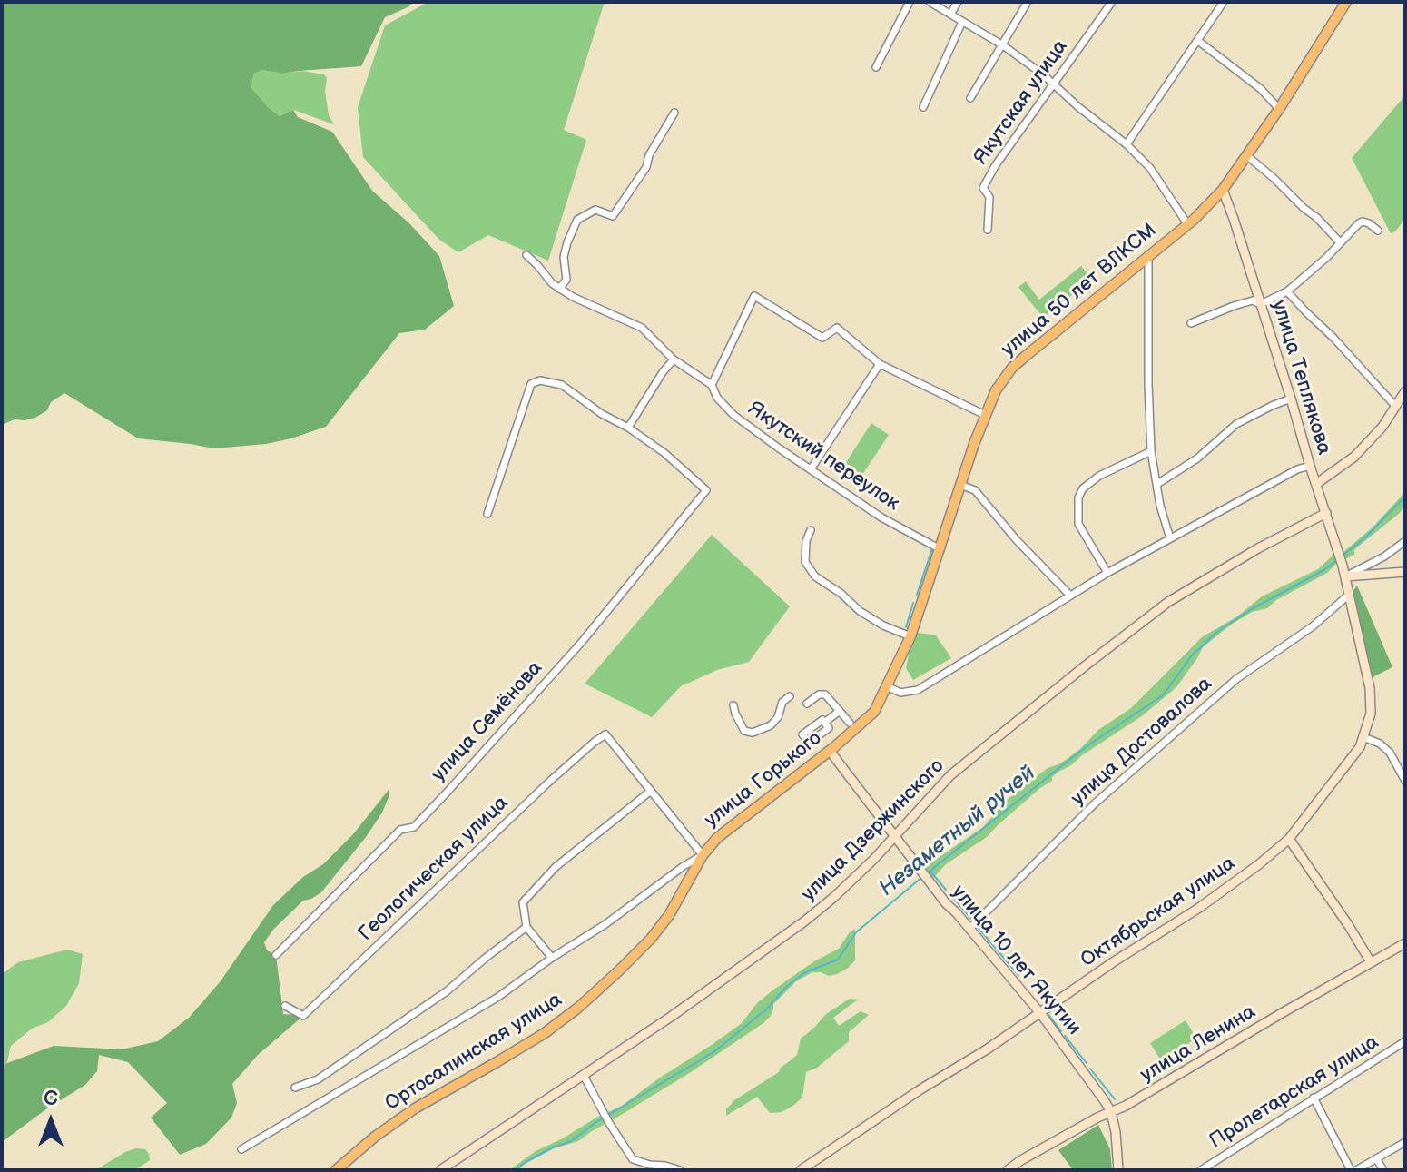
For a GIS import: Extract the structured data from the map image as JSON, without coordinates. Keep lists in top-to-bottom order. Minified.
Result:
{"streets":{"main road":["улица 50 лет ВЛКСМ","улица Теплякова","улица Горького","улица Дзержинского","Октябрьская улица","улица 10 лет Якутии","улица Ленина","Ортосалинская улица"],"street":["Якутская улица","Якутский переулок","улица Семёнова","улица Достовалова","Геологическая улица","Пролетарская улица"]},"crossings":[["улица 50 лет ВЛКСМ","улица Теплякова"],["улица 50 лет ВЛКСМ","Якутский переулок"],["улица 50 лет ВЛКСМ","улица Горького"],["улица Теплякова","улица Дзержинского"],["улица Теплякова","Октябрьская улица"],["улица Достовалова","Октябрьская улица"],["улица Достовалова","улица 10 лет Якутии"],["улица Горького","улица 10 лет Якутии"],["улица Горького","Ортосалинская улица"],["улица Дзержинского","улица 10 лет Якутии"],["Октябрьская улица","улица 10 лет Якутии"],["улица 10 лет Якутии","улица Ленина"]],"water":["Незаметный ручей"],"north":"top"}
